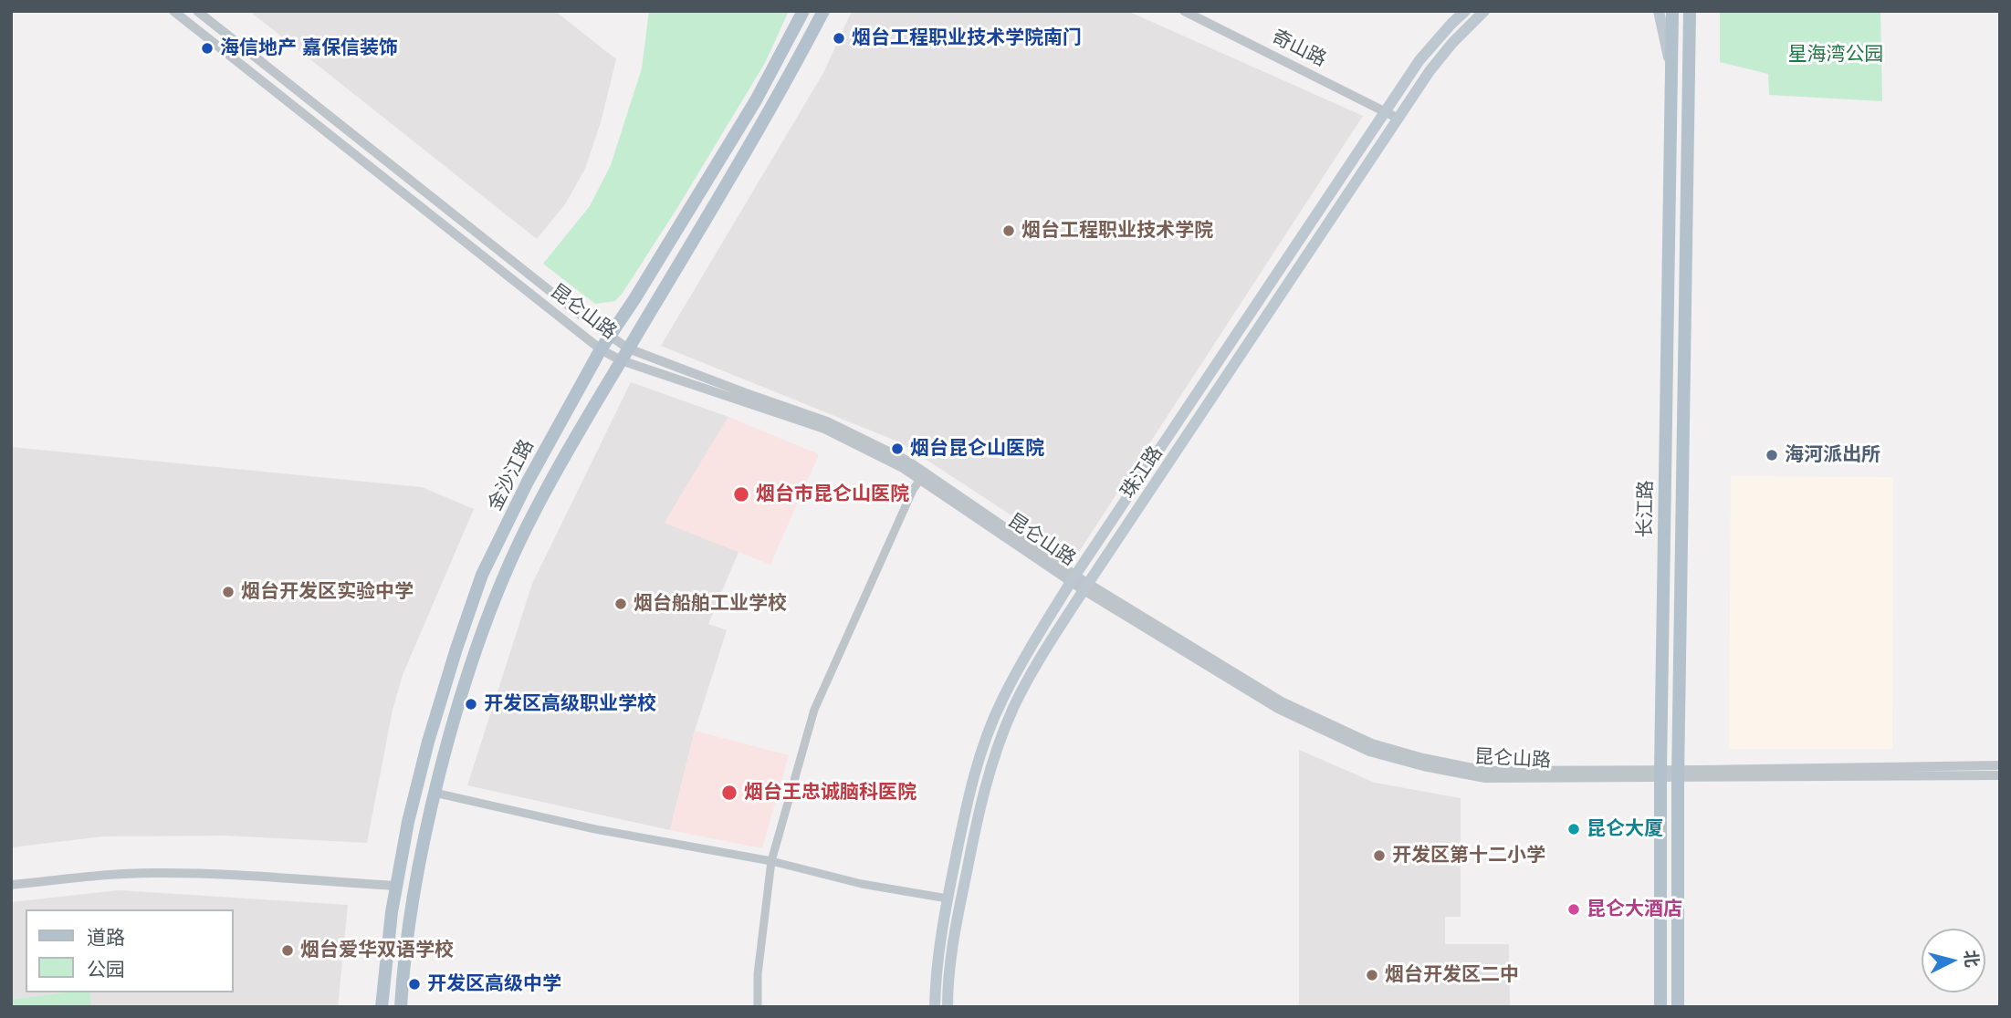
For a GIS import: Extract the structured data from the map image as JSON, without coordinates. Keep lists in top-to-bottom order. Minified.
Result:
{"streets":{"main road":["珠江路","金沙江路","长江路"],"street":["奇山路","昆仑山路"]},"crossings":[["奇山路","珠江路"],["昆仑山路","珠江路"],["昆仑山路","金沙江路"],["昆仑山路","长江路"]],"parks":["星海湾公园"],"places":["烟台工程职业技术学院南门","海信地产 嘉保信装饰","烟台工程职业技术学院","烟台昆仑山医院","海河派出所","烟台市昆仑山医院","烟台开发区实验中学","烟台船舶工业学校","开发区高级职业学校","烟台王忠诚脑科医院","昆仑大厦","开发区第十二小学","昆仑大酒店","烟台爱华双语学校","烟台开发区二中","开发区高级中学"],"legend":["道路","公园"],"north":"right"}
